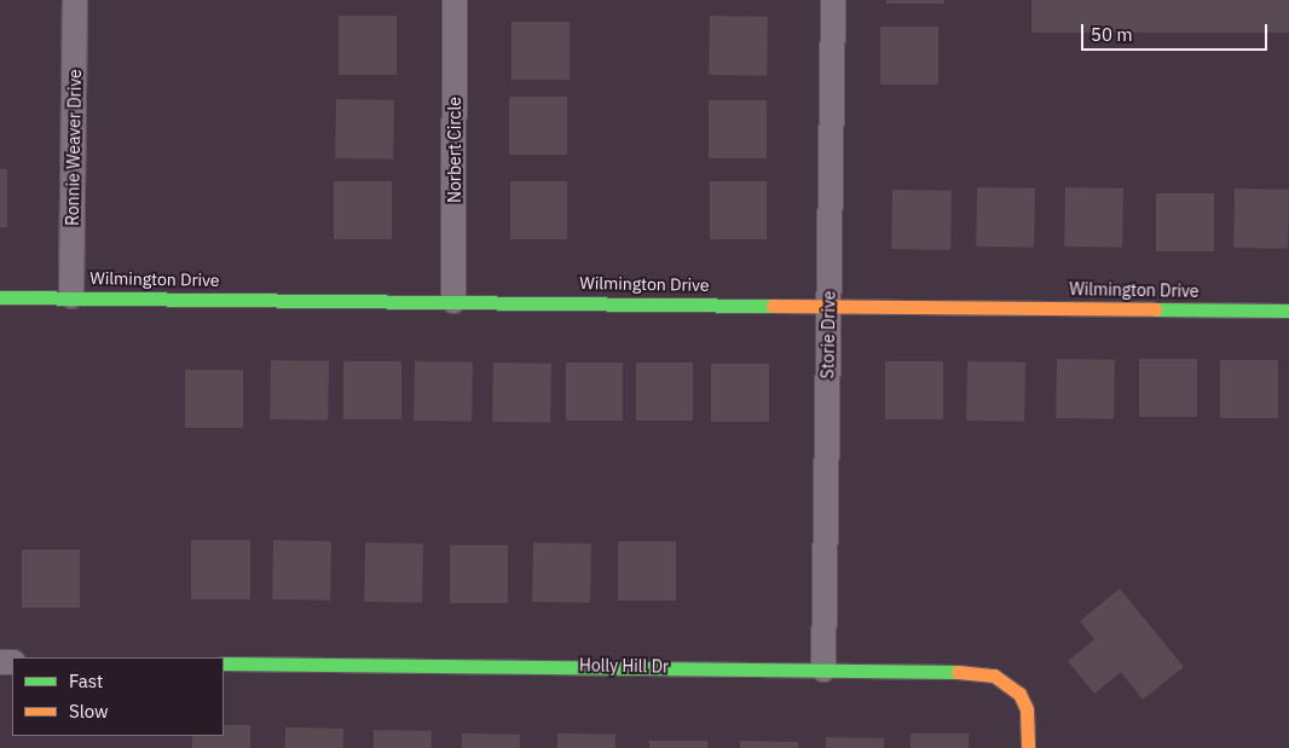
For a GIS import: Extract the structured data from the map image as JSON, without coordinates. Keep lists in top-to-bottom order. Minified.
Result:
{"streets":{"street":["Ronnie Weaver Drive","Norbert Circle","Wilmington Drive","Storie Drive","Holly Hill Dr"]},"crossings":[["Ronnie Weaver Drive","Wilmington Drive"],["Norbert Circle","Wilmington Drive"],["Wilmington Drive","Storie Drive"],["Storie Drive","Holly Hill Dr"]],"legend":["Fast","Slow"],"scale_bar":"50 m"}
